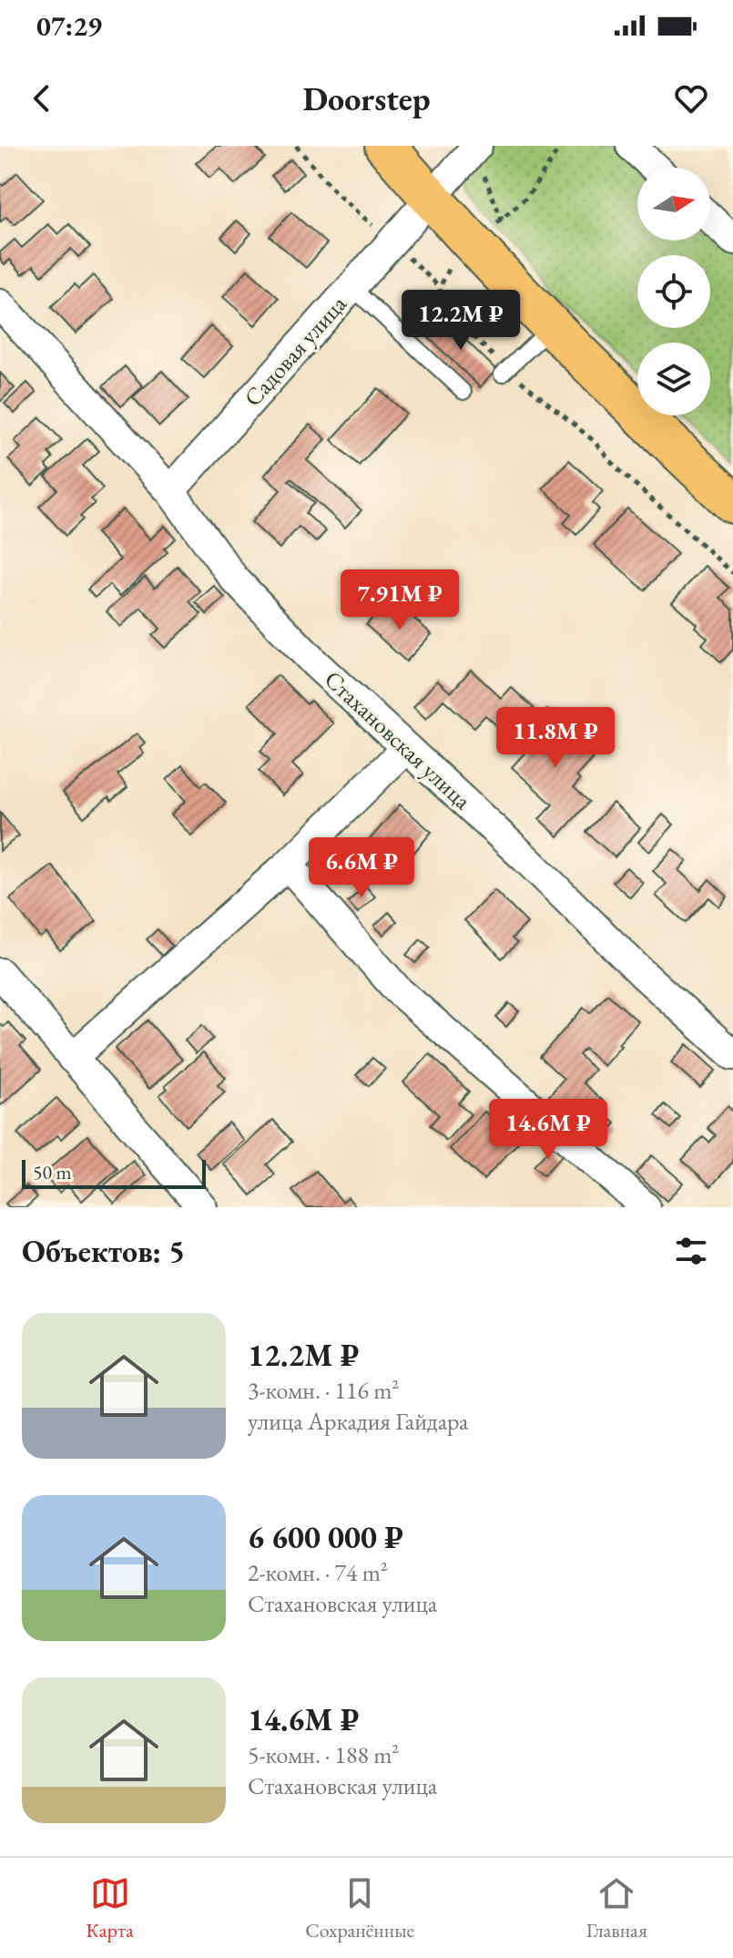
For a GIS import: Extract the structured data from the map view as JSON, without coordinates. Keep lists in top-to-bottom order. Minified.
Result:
{"streets":{"street":["Садовая улица","Стахановская улица"]},"crossings":[["Садовая улица","Стахановская улица"]],"scale_bar":"50 m","north":"right","page":{"status":"07:29","header":"Doorstep","price":["12.2M ₽","7.91M ₽","11.8M ₽","6.6M ₽","14.6M ₽"],"scale":"50 m","heading":"Объектов: 5","list":[{"name":"12.2M ₽","note":"3-комн. · 116 m² · улица Аркадия Гайдара"},{"name":"6 600 000 ₽","note":"2-комн. · 74 m² · Стахановская улица"},{"name":"14.6M ₽","note":"5-комн. · 188 m² · Стахановская улица"}],"tabs":["Карта","Сохранённые","Главная"]}}
